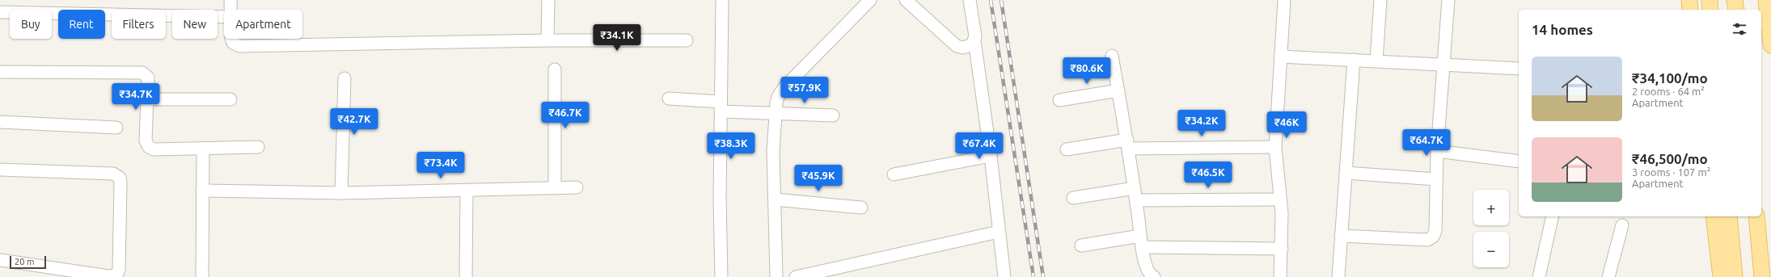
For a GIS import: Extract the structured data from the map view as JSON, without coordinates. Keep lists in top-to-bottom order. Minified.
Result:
{"scale_bar":"20 m","page":{"chip":["Buy","Rent","Filters","New","Apartment"],"heading":"14 homes","price":["₹34.1K","₹80.6K","₹57.9K","₹34.7K","₹46.7K","₹42.7K","₹34.2K","₹46K","₹64.7K","₹38.3K","₹67.4K","₹73.4K","₹46.5K","₹45.9K"],"list":[{"name":"₹34,100/mo","note":"2 rooms · 64 m² · Apartment"},{"name":"₹46,500/mo","note":"3 rooms · 107 m² · Apartment"}],"map_buttons":["+","−"],"scale":"20 m"}}
